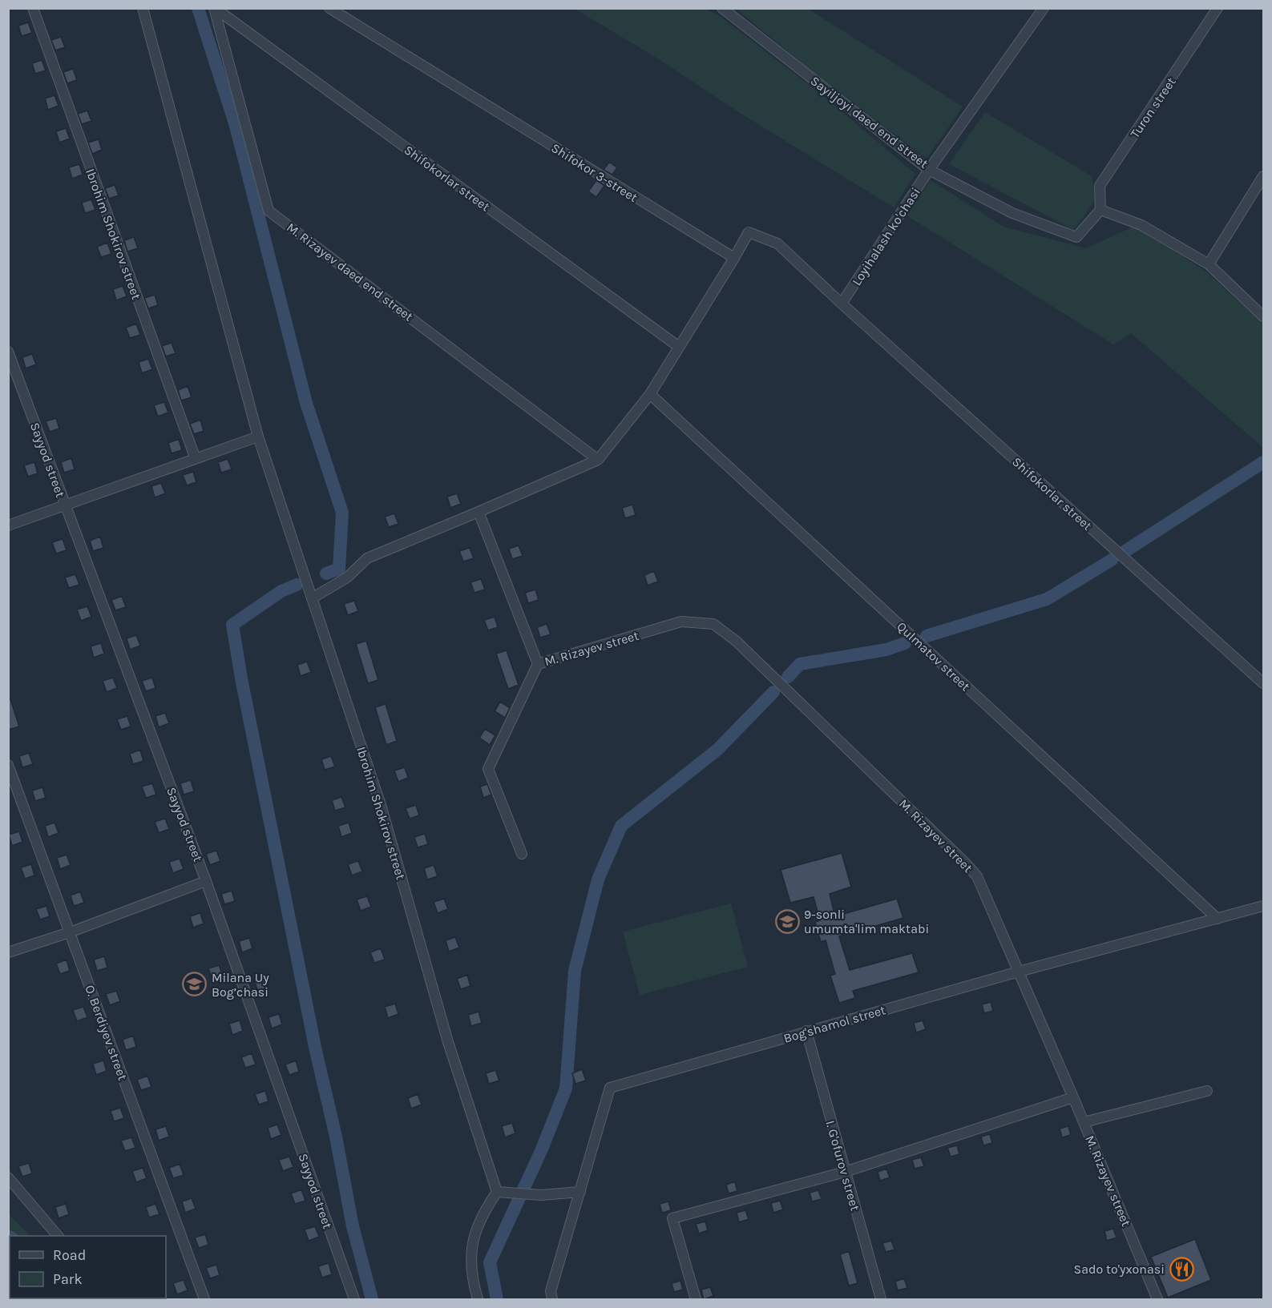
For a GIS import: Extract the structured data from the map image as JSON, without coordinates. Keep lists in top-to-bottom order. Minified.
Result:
{"streets":{"street":["Turon street","Sayiljoyi daed end street","Shifokor 3-street","Shifokorlar street","Ibrohim Shokirov street","Loyihalash ko'chasi","M. Rizayev daed end street","Sayyod street","M. Rizayev street","Qulmatov street","Bog'shamol street","O. Berdiyev street","I. G'ofurov street"]},"crossings":[["Sayiljoyi daed end street","Loyihalash ko'chasi"],["Shifokorlar street","Loyihalash ko'chasi"],["Shifokorlar street","M. Rizayev daed end street"],["M. Rizayev street","Bog'shamol street"],["Qulmatov street","Bog'shamol street"],["Bog'shamol street","I. G'ofurov street"]],"places":{"school or university":["9-sonli umumta'lim maktabi","Milana Uy Bog’chasi"],"restaurant":["Sado to'yxonasi"]},"legend":["Road","Park"]}
